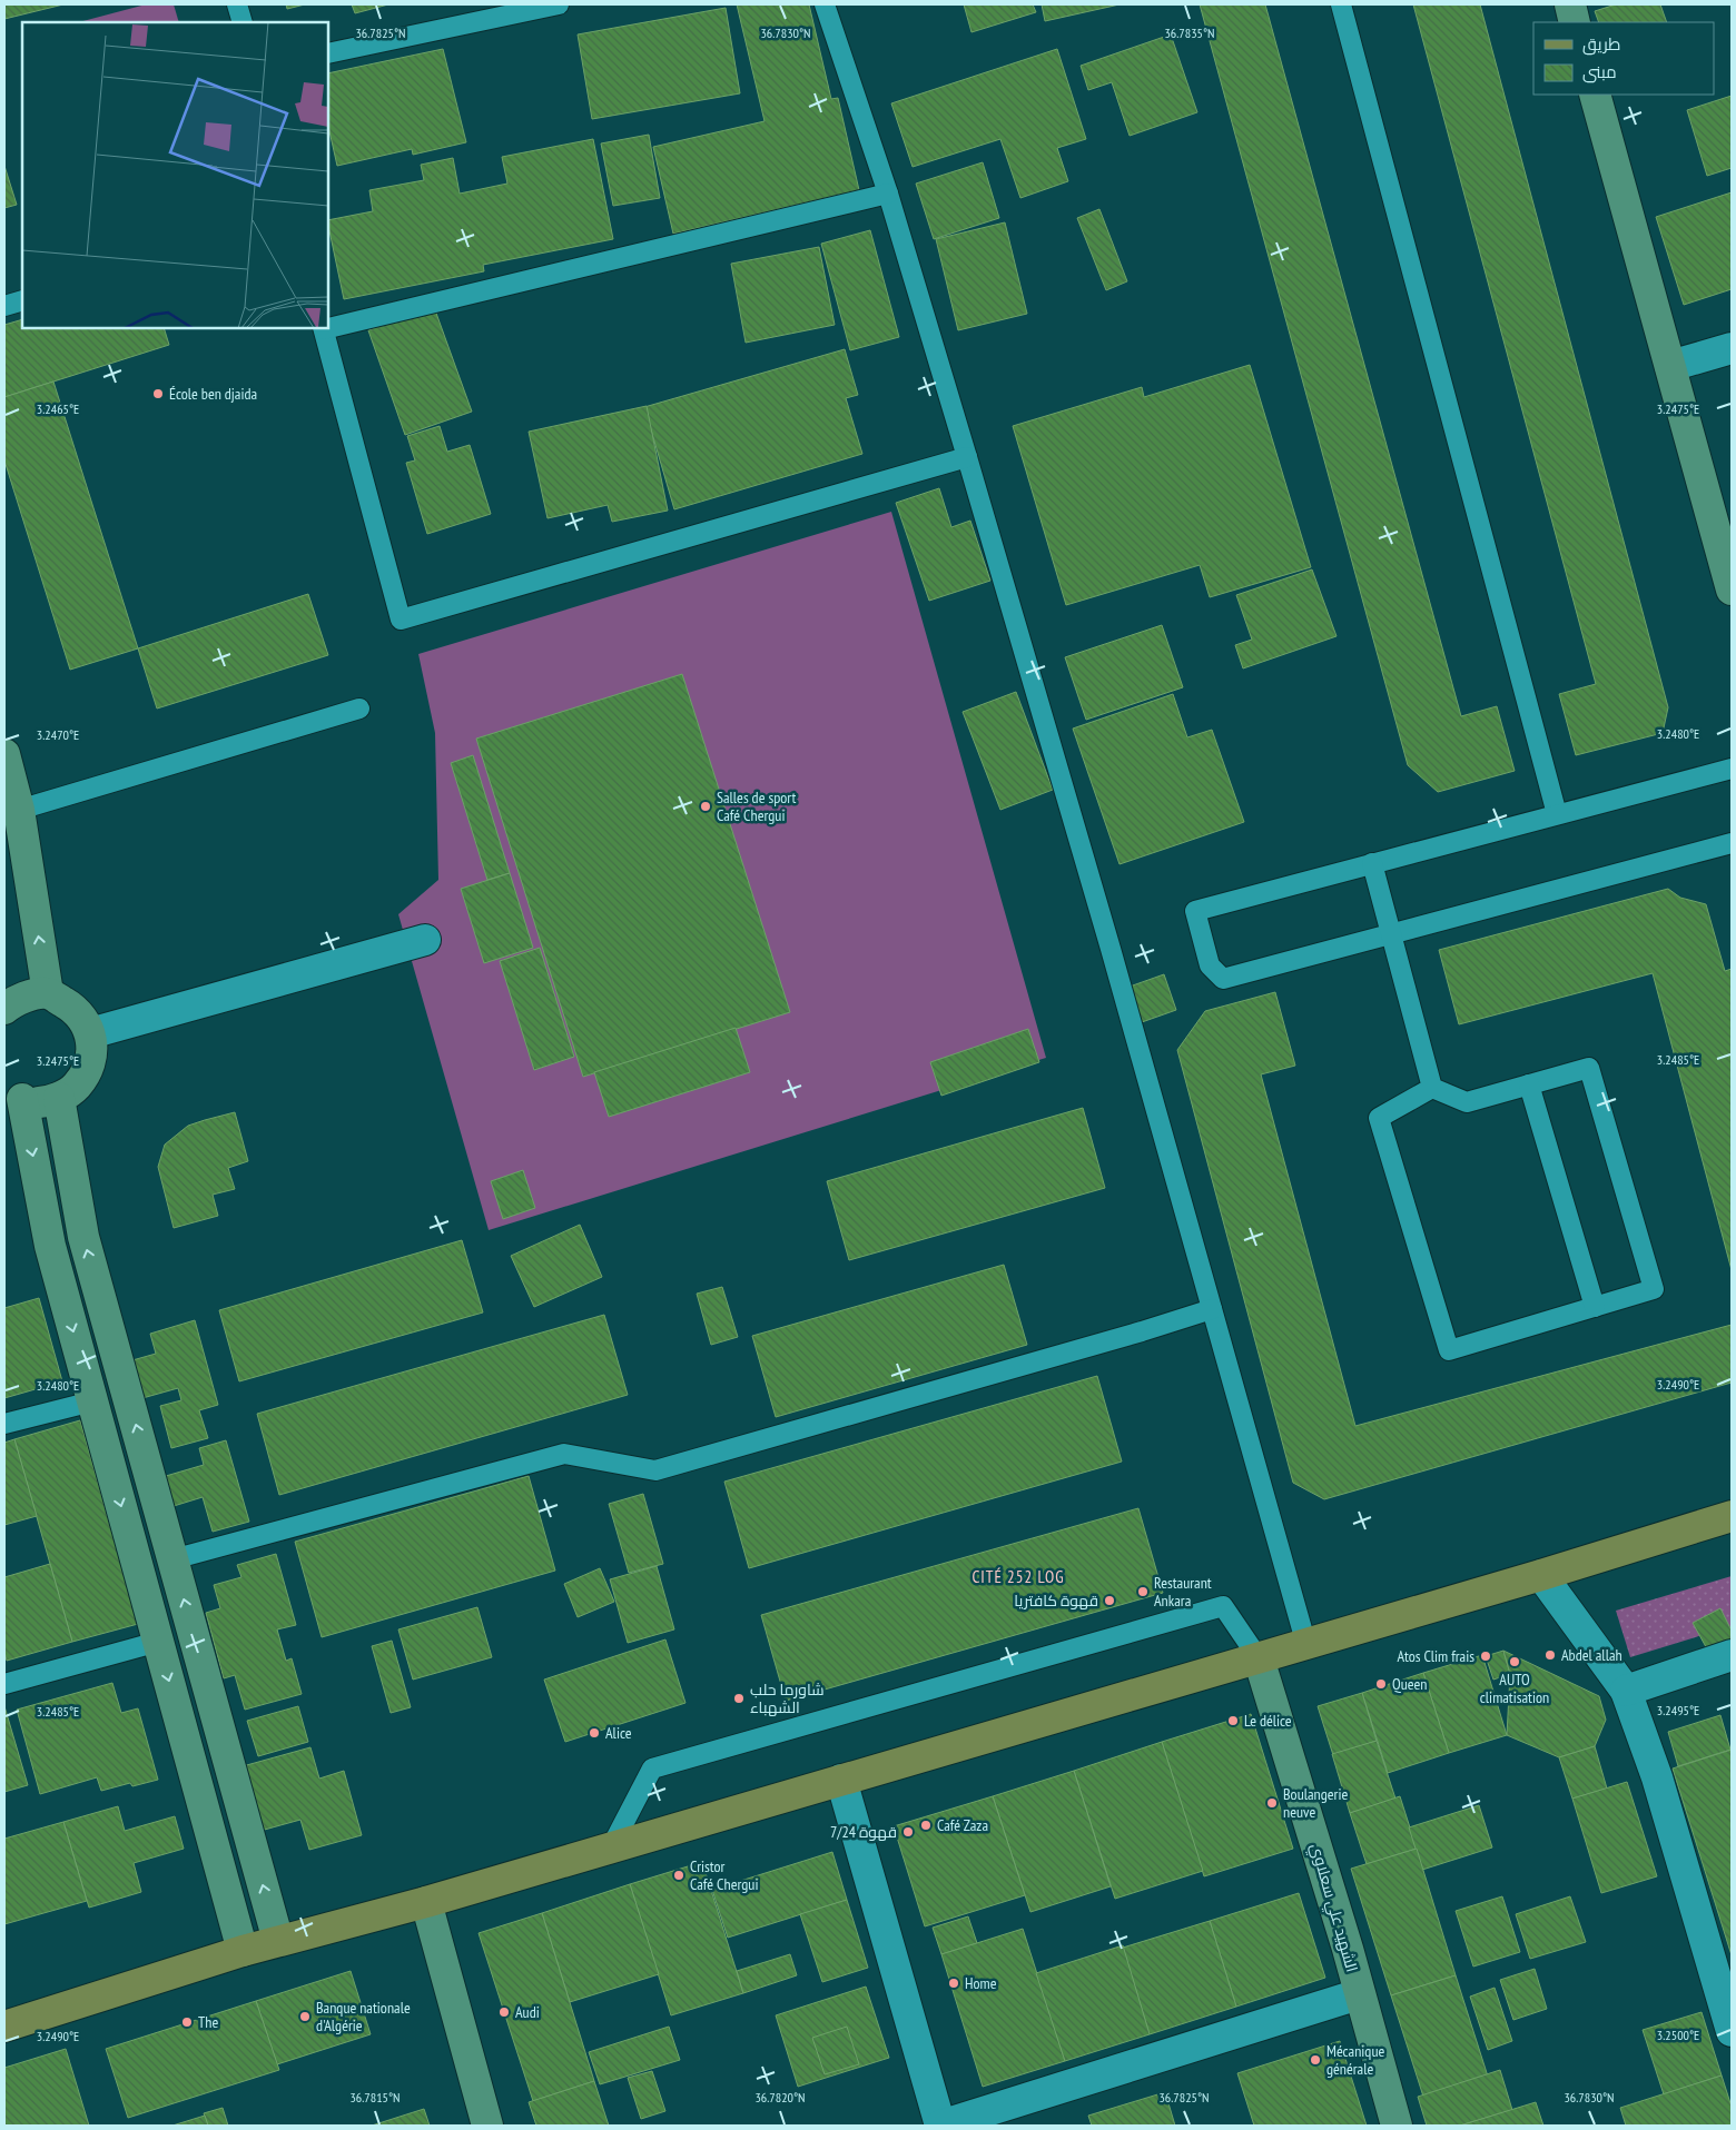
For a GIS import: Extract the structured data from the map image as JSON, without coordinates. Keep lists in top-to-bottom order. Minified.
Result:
{"streets":{"main road":["الشهيد علي سعلاوي"]},"districts":["CITÉ 252 LOG"],"places":["École ben djaida","Salles de sport Café Chergui","Restaurant Ankara","قهوة كافتريا","Abdel allah","Atos Clim frais","AUTO climatisation","Queen","شاورما حلب الشهباء","Le délice","Alice","Boulangerie neuve","Café Zaza","قهوة 7/24","Cristor Café Chergui","Home","Audi","Banque nationale d'Algérie","The","Mécanique générale"],"legend":["طريق","مبنى"],"coordinates":["36.7835°N","36.7825°N","36.7830°N","3.2475°E","3.2465°E","3.2480°E","3.2470°E","3.2485°E","3.2490°E","3.2495°E","3.2500°E","36.7815°N","36.7820°N"]}
